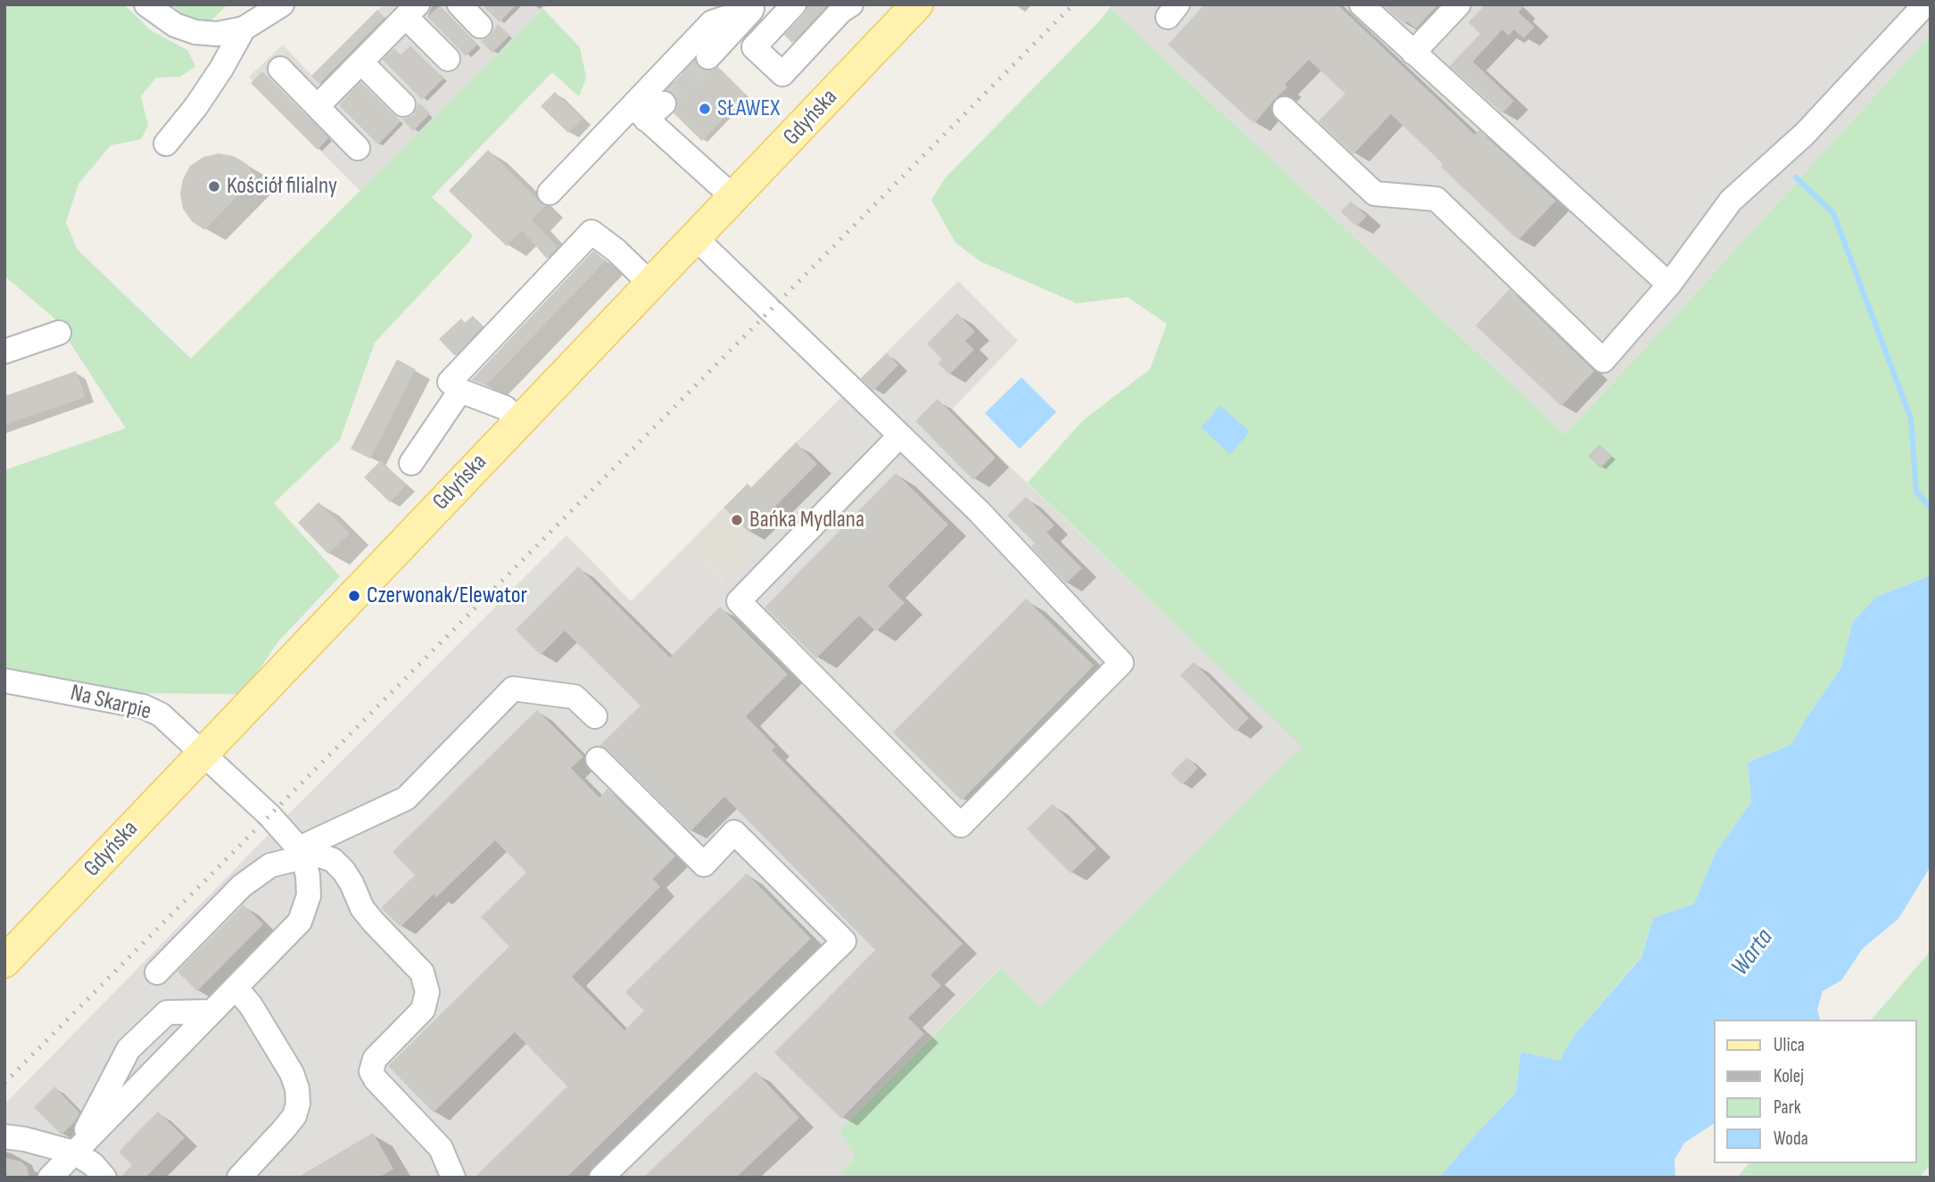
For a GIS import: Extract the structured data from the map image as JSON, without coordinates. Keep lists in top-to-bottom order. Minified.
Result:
{"streets":{"main road":["Gdyńska"],"street":["Na Skarpie"]},"crossings":[["Gdyńska","Na Skarpie"]],"water":["Warta"],"places":["SŁAWEX","Kościół filialny","Bańka Mydlana","Czerwonak/Elewator"],"legend":["Ulica","Kolej","Park","Woda"]}
